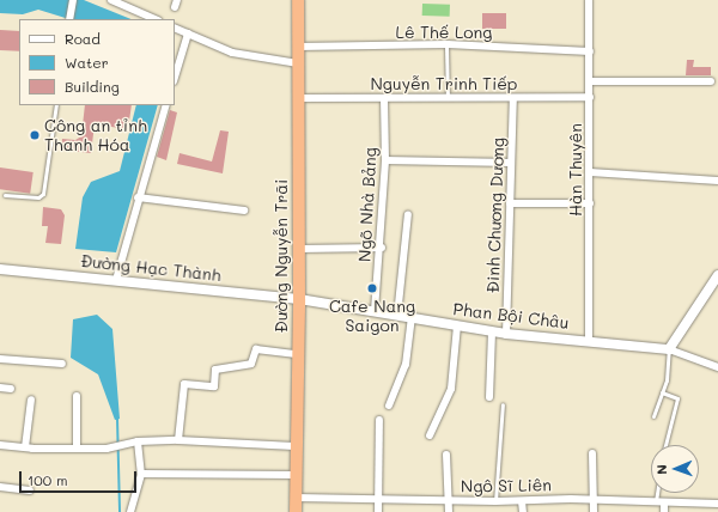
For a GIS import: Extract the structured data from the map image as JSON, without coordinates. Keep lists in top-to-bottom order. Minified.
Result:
{"streets":{"highway":["Đường Nguyễn Trãi"],"street":["Lê Thế Long","Nguyễn Trinh Tiếp","Hàn Thuyên","Ngõ Nhà Bảng","Đinh Chương Dương","Đường Hạc Thành","Phan Bội Châu","Ngô Sĩ Liên"]},"crossings":[["Lê Thế Long","Hàn Thuyên"],["Lê Thế Long","Đường Nguyễn Trãi"],["Nguyễn Trinh Tiếp","Hàn Thuyên"],["Nguyễn Trinh Tiếp","Ngõ Nhà Bảng"],["Nguyễn Trinh Tiếp","Đinh Chương Dương"],["Nguyễn Trinh Tiếp","Đường Nguyễn Trãi"],["Hàn Thuyên","Phan Bội Châu"],["Ngõ Nhà Bảng","Phan Bội Châu"],["Đinh Chương Dương","Phan Bội Châu"],["Đường Nguyễn Trãi","Đường Hạc Thành"],["Đường Nguyễn Trãi","Phan Bội Châu"],["Đường Nguyễn Trãi","Ngô Sĩ Liên"],["Đường Hạc Thành","Phan Bội Châu"]],"places":["Công an tỉnh Thanh Hóa","Cafe Nang Saigon"],"legend":["Road","Water","Building"],"scale_bar":"100 m","north":"left"}
